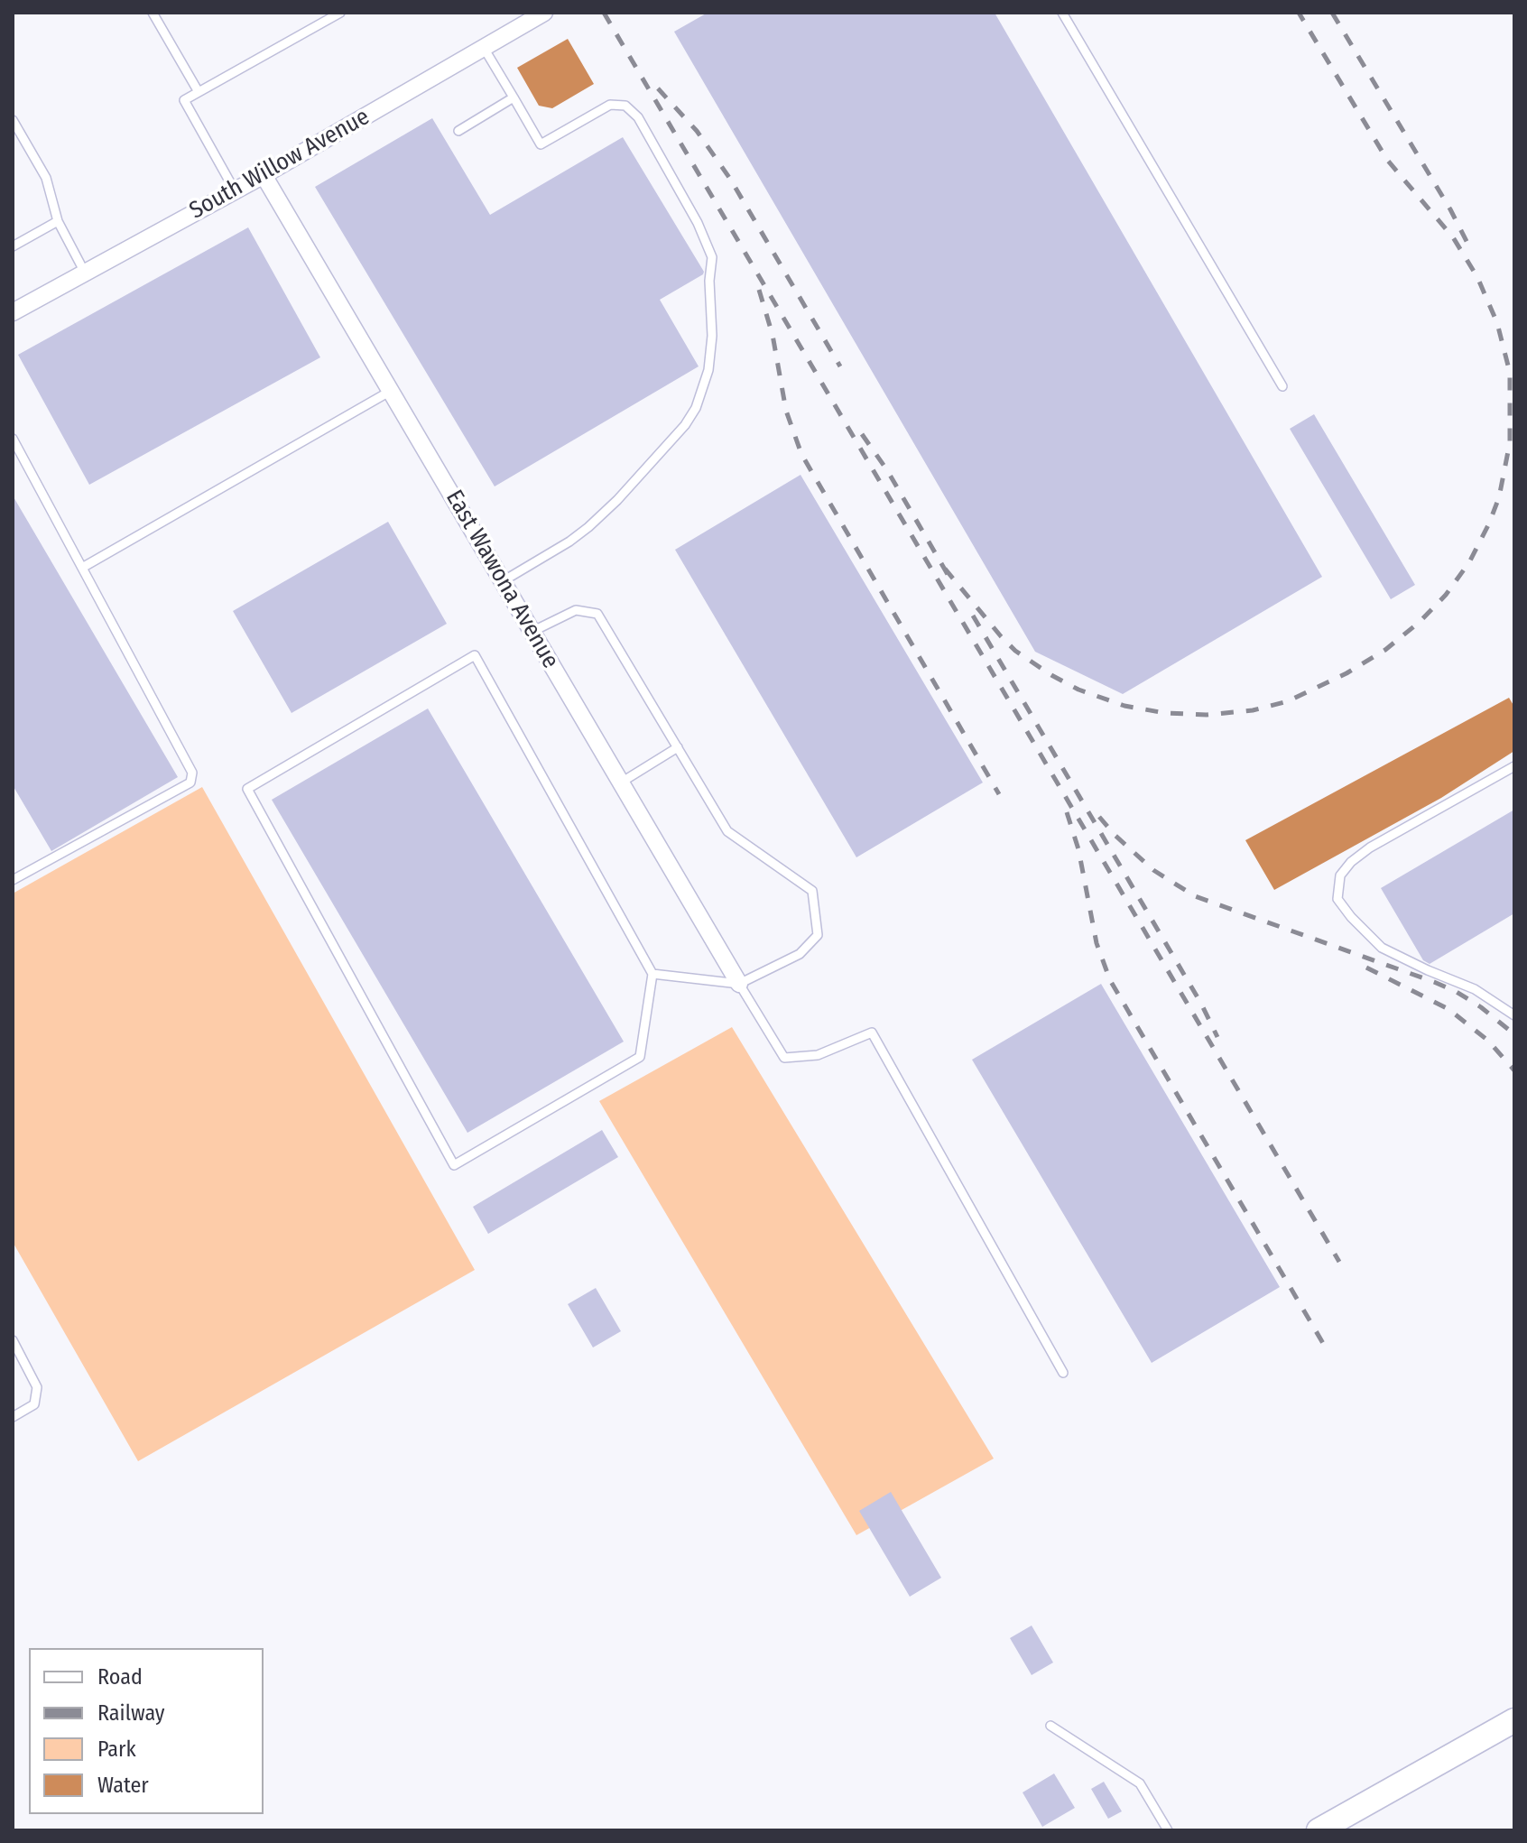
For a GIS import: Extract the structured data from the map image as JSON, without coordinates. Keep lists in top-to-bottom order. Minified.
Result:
{"streets":{"street":["South Willow Avenue","East Wawona Avenue"]},"crossings":[["South Willow Avenue","East Wawona Avenue"]],"legend":["Road","Railway","Park","Water"]}
